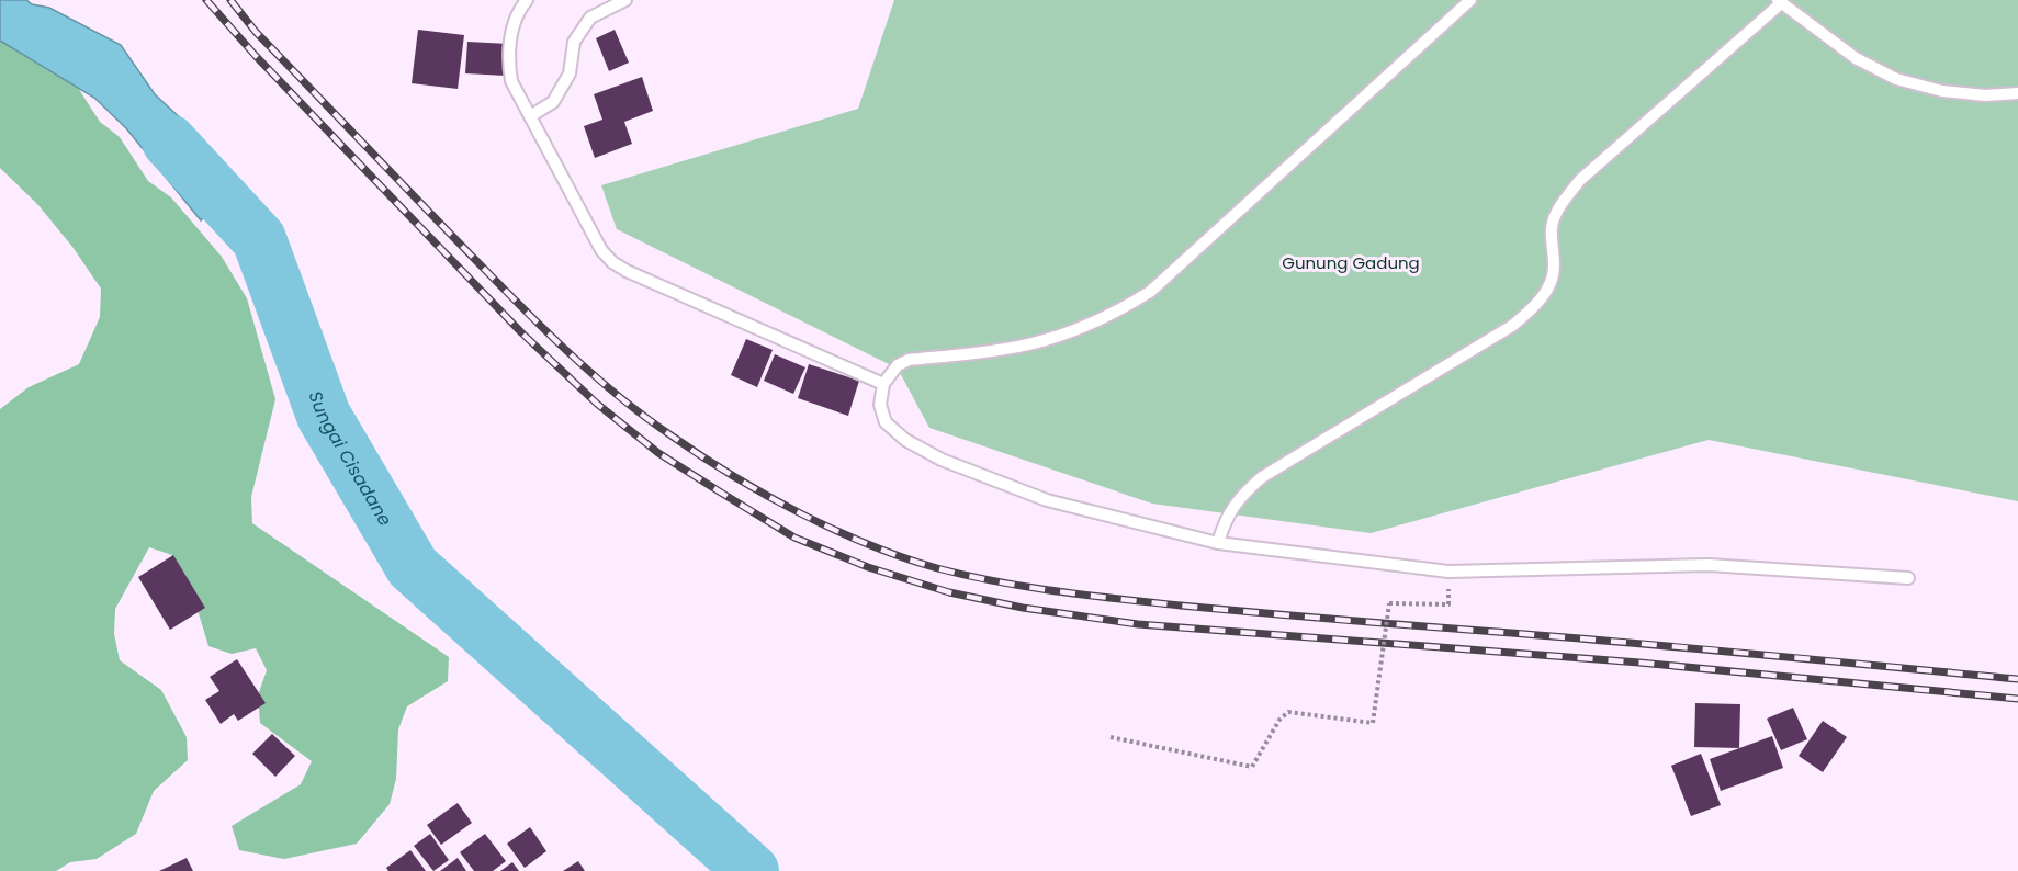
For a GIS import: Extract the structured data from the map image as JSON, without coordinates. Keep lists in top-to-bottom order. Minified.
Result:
{"water":["Sungai Cisadane"],"parks":["Gunung Gadung"]}
